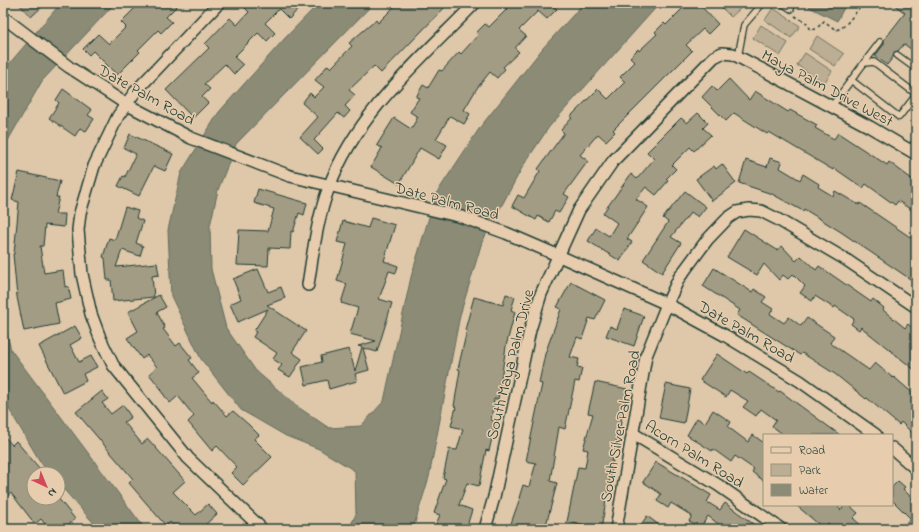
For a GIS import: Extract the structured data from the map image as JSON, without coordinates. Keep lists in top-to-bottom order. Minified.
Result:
{"streets":{"street":["Maya Palm Drive West","Date Palm Road","South Maya Palm Drive","South Silver Palm Road","Acorn Palm Road"]},"crossings":[["Maya Palm Drive West","South Maya Palm Drive"],["Date Palm Road","South Maya Palm Drive"],["Date Palm Road","South Silver Palm Road"],["South Silver Palm Road","Acorn Palm Road"]],"legend":["Road","Park","Water"],"north":"bottom right"}
